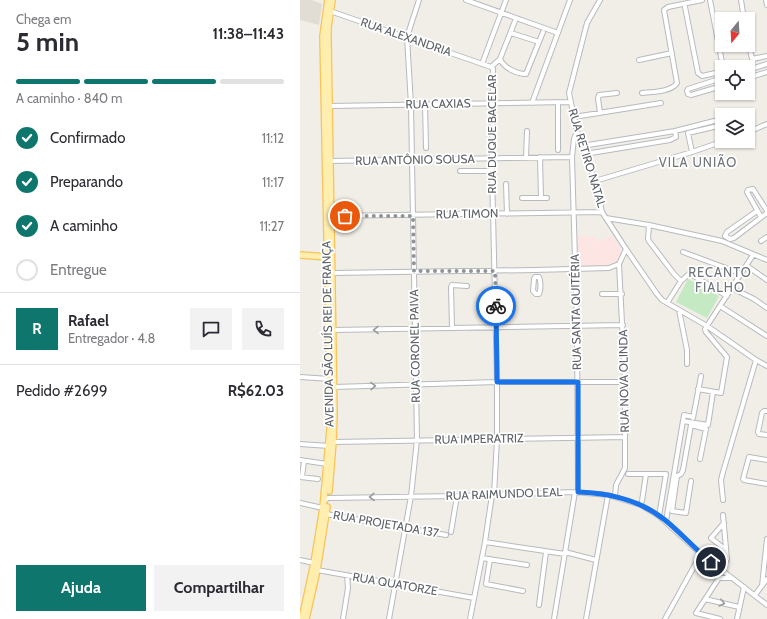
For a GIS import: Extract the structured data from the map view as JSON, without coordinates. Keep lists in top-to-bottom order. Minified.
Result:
{"streets":{"main road":["AVENIDA SÃO LUÍS REI DE FRANÇA"],"street":["RUA ALEXANDRIA","RUA CAXIAS","RUA DUQUE BACELAR","RUA RETIRO NATAL","RUA ANTÔNIO SOUSA","RUA TIMON","RUA SANTA QUITÉRIA","RUA CORONEL PAIVA","RUA NOVA OLINDA","RUA IMPERATRIZ","RUA RAIMUNDO LEAL","RUA PROJETADA 137","RUA QUATORZE"]},"crossings":[["RUA ALEXANDRIA","RUA DUQUE BACELAR"],["RUA ALEXANDRIA","AVENIDA SÃO LUÍS REI DE FRANÇA"],["RUA ALEXANDRIA","RUA CORONEL PAIVA"],["RUA CAXIAS","RUA DUQUE BACELAR"],["RUA CAXIAS","RUA RETIRO NATAL"],["RUA CAXIAS","AVENIDA SÃO LUÍS REI DE FRANÇA"],["RUA CAXIAS","RUA CORONEL PAIVA"],["RUA DUQUE BACELAR","RUA ANTÔNIO SOUSA"],["RUA DUQUE BACELAR","RUA TIMON"],["RUA DUQUE BACELAR","RUA IMPERATRIZ"],["RUA DUQUE BACELAR","RUA RAIMUNDO LEAL"],["RUA DUQUE BACELAR","RUA QUATORZE"],["RUA RETIRO NATAL","RUA TIMON"],["RUA RETIRO NATAL","RUA SANTA QUITÉRIA"],["RUA ANTÔNIO SOUSA","RUA SANTA QUITÉRIA"],["RUA ANTÔNIO SOUSA","AVENIDA SÃO LUÍS REI DE FRANÇA"],["RUA ANTÔNIO SOUSA","RUA CORONEL PAIVA"],["RUA TIMON","RUA SANTA QUITÉRIA"],["RUA TIMON","AVENIDA SÃO LUÍS REI DE FRANÇA"],["RUA TIMON","RUA CORONEL PAIVA"],["RUA SANTA QUITÉRIA","RUA IMPERATRIZ"],["RUA SANTA QUITÉRIA","RUA RAIMUNDO LEAL"],["AVENIDA SÃO LUÍS REI DE FRANÇA","RUA IMPERATRIZ"],["AVENIDA SÃO LUÍS REI DE FRANÇA","RUA RAIMUNDO LEAL"],["AVENIDA SÃO LUÍS REI DE FRANÇA","RUA PROJETADA 137"],["AVENIDA SÃO LUÍS REI DE FRANÇA","RUA QUATORZE"],["RUA CORONEL PAIVA","RUA IMPERATRIZ"],["RUA CORONEL PAIVA","RUA RAIMUNDO LEAL"],["RUA CORONEL PAIVA","RUA PROJETADA 137"],["RUA CORONEL PAIVA","RUA QUATORZE"],["RUA NOVA OLINDA","RUA IMPERATRIZ"],["RUA NOVA OLINDA","RUA RAIMUNDO LEAL"]],"districts":["VILA UNIÃO","RECANTO FIALHO"],"north":"bottom","page":{"heading":["5 min","Chega em","11:38–11:43"],"panel":["Rafael","Entregador · 4.8","Pedido #2699","R$62.03"],"bar":"A caminho · 840 m","list":[["Confirmado","11:12"],["Preparando","11:17"],["A caminho","11:27"],"Entregue"],"round":"R","buttons":["Ajuda","Compartilhar"]}}
